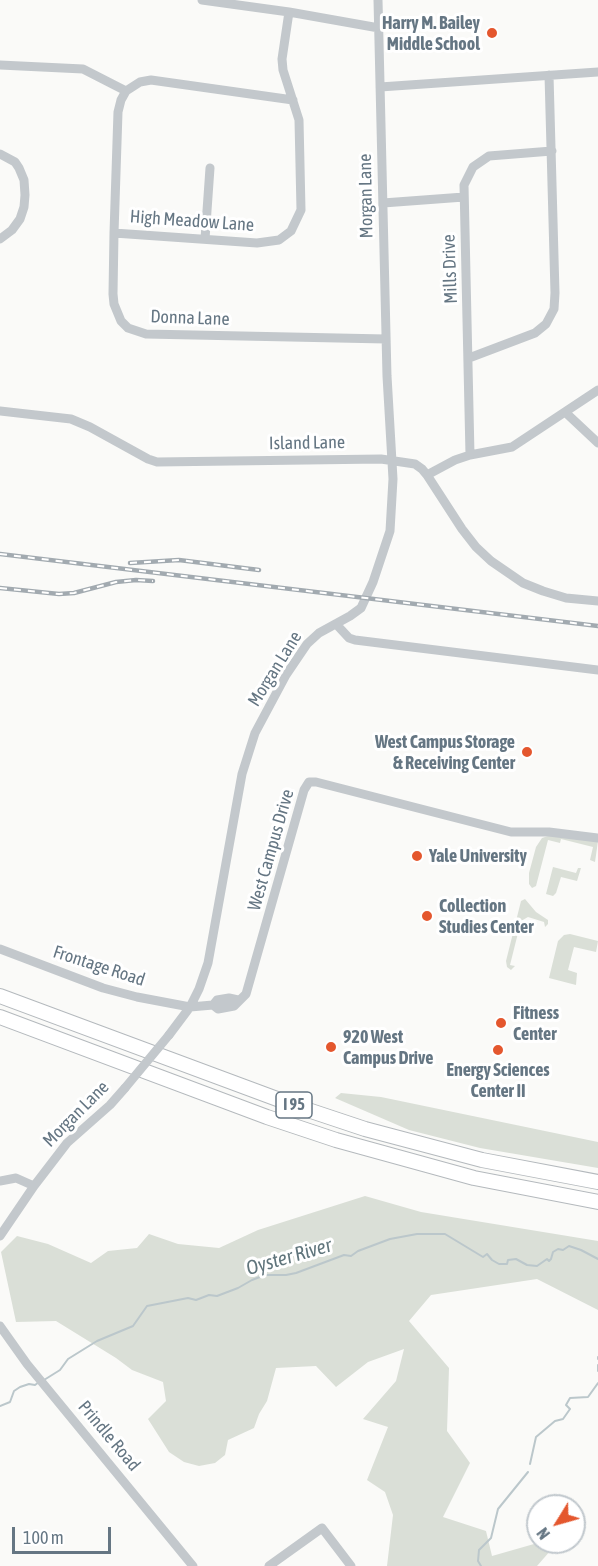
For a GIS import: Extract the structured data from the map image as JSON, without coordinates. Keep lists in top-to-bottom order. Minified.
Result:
{"streets":{"highway":["I 95"],"street":["Morgan Lane","High Meadow Lane","Mills Drive","Donna Lane","Island Lane","West Campus Drive","Frontage Road","Prindle Road"]},"crossings":[["Morgan Lane","Donna Lane"],["Morgan Lane","Island Lane"],["Morgan Lane","West Campus Drive"],["Morgan Lane","Frontage Road"],["High Meadow Lane","Donna Lane"],["West Campus Drive","Frontage Road"]],"water":["Oyster River"],"places":["Harry M. Bailey Middle School","West Campus Storage & Receiving Center","Yale University","Collection Studies Center","Fitness Center","920 West Campus Drive","Energy Sciences Center II"],"scale_bar":"100 m","north":"bottom left"}
